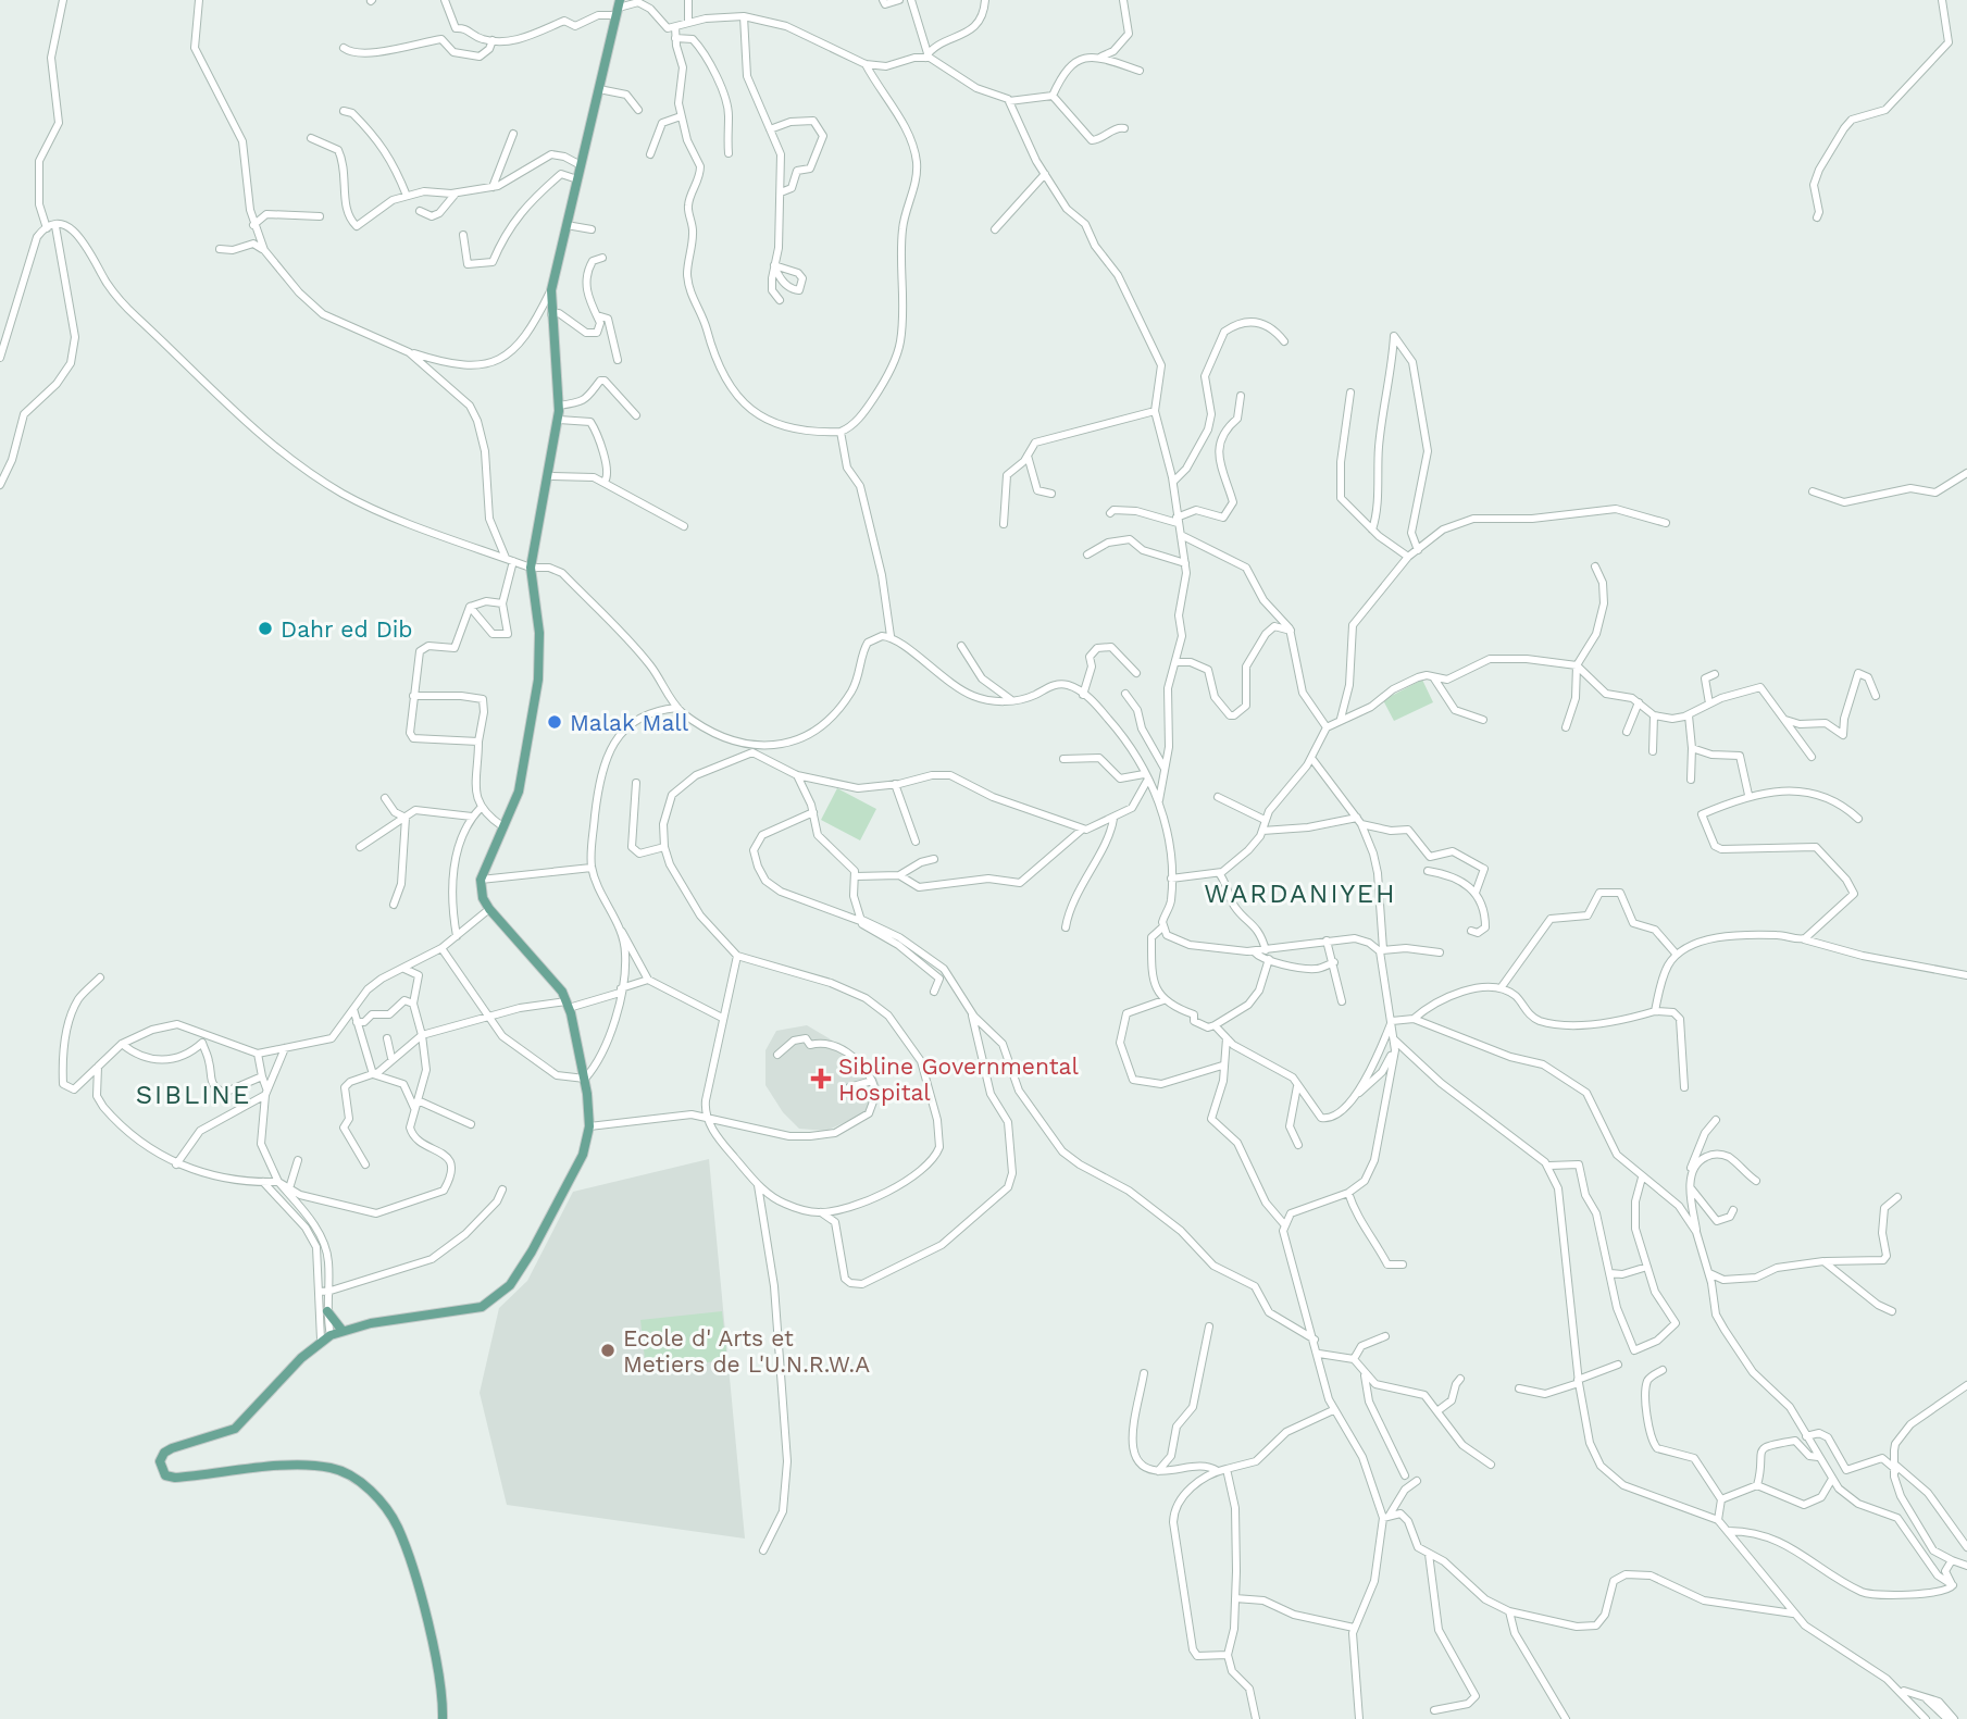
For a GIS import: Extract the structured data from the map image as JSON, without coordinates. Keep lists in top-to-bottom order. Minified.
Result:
{"districts":["WARDANIYEH","SIBLINE"],"places":{"other":["Dahr ed Dib","Malak Mall","Ecole d' Arts et Metiers de L'U.N.R.W.A"],"health":["Sibline Governmental Hospital"]}}
